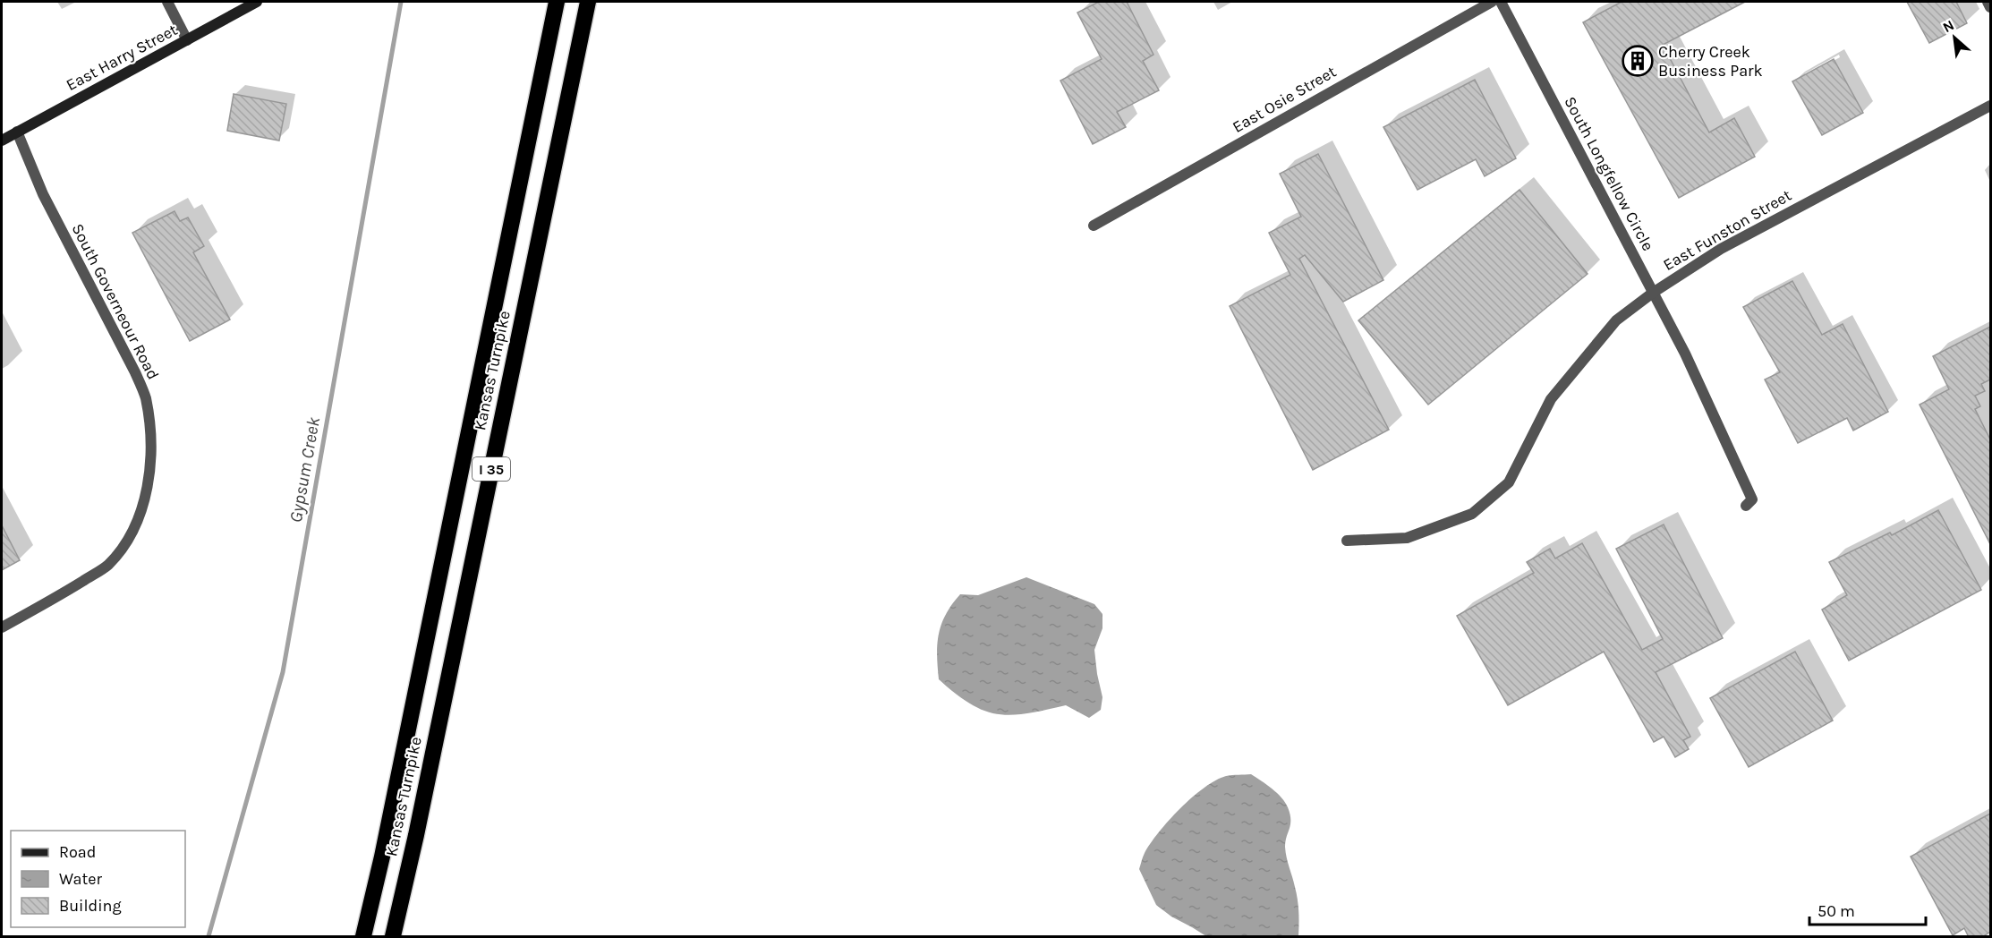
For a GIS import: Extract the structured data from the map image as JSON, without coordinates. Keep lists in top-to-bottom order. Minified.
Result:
{"streets":{"highway":["Kansas Turnpike","I 35"],"main road":["East Harry Street"],"street":["East Osie Street","South Longfellow Circle","East Funston Street","South Governeour Road"]},"crossings":[["East Harry Street","South Governeour Road"],["South Longfellow Circle","East Funston Street"]],"water":["Gypsum Creek"],"places":{"building":["Cherry Creek Business Park"]},"legend":["Road","Water","Building"],"scale_bar":"50 m","north":"top left"}
